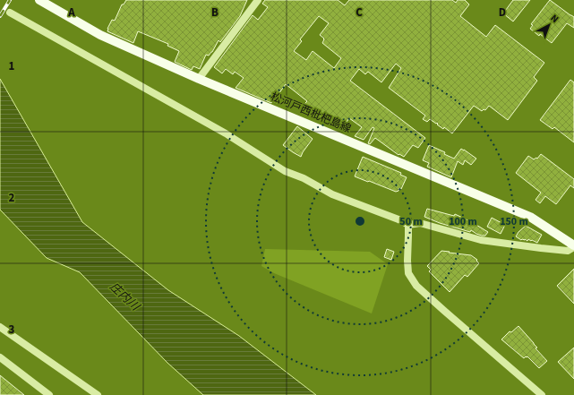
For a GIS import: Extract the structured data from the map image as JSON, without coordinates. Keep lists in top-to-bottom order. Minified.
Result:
{"streets":{"main road":["松河戸西枇杷島線"]},"water":["庄内川"],"north":"top right","grid":{"columns":["A","B","C","D"],"rows":["1","2","3"]},"rings":["50 m","100 m","150 m"]}
